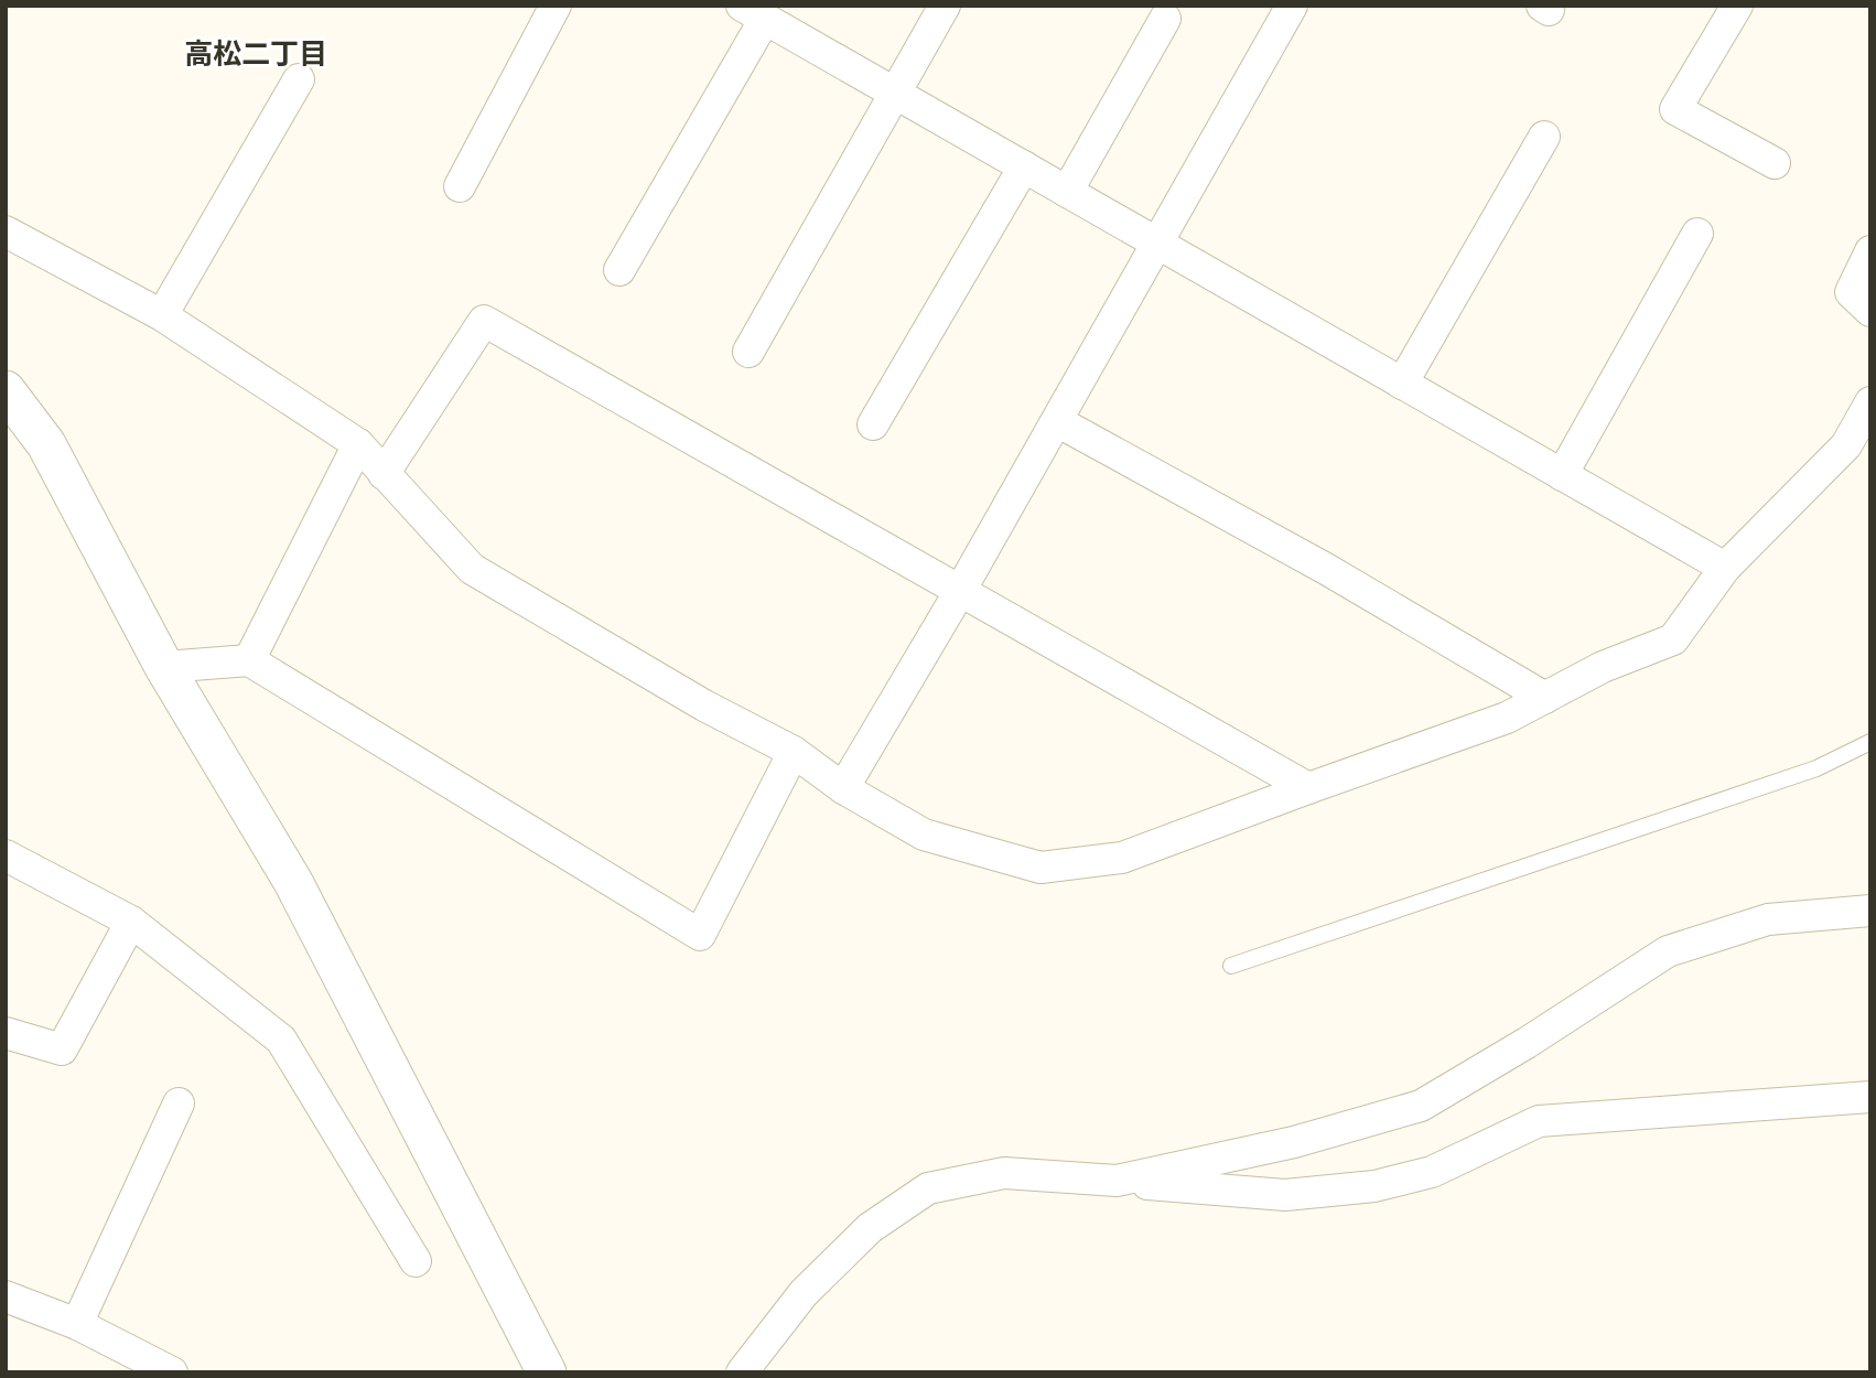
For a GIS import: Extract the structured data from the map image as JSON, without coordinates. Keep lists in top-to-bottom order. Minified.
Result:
{"districts":["高松二丁目"]}
